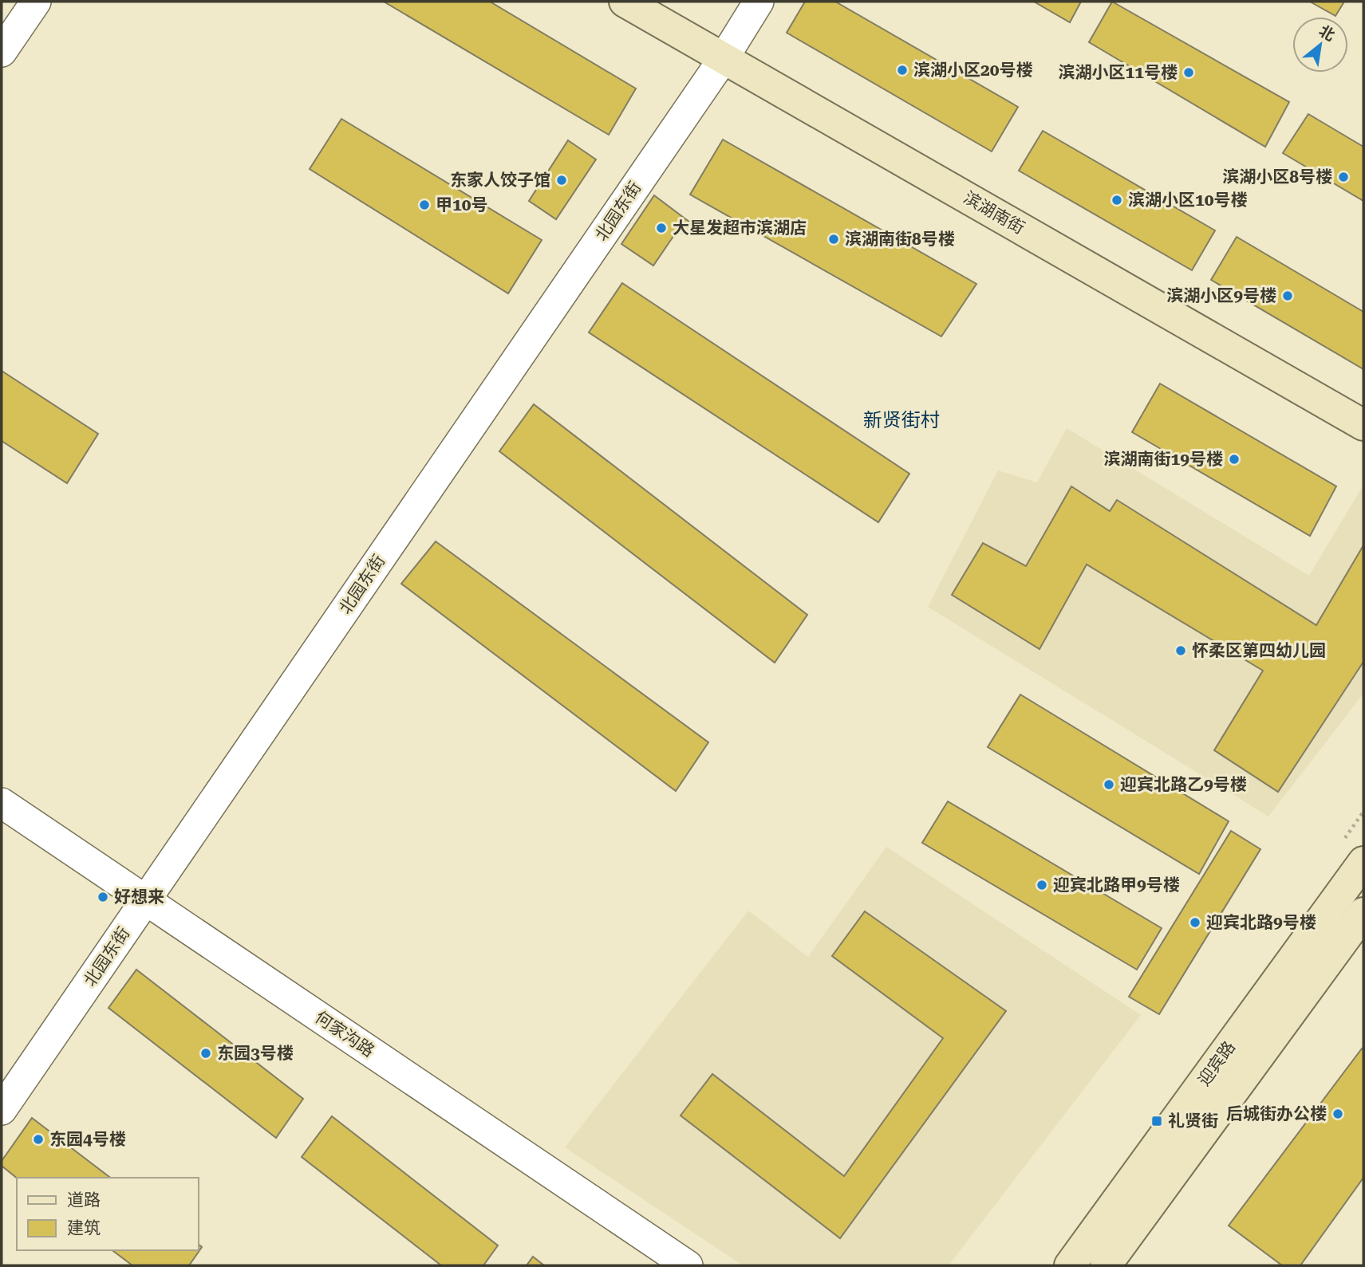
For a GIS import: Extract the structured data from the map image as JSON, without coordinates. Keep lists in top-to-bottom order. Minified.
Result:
{"streets":{"main road":["滨湖南街","迎宾路"],"street":["北园东街","何家沟路"]},"crossings":[["北园东街","滨湖南街"],["北园东街","何家沟路"]],"districts":["新贤街村"],"places":{"other":["滨湖小区20号楼","滨湖小区11号楼","滨湖小区8号楼","东家人饺子馆","滨湖小区10号楼","甲10号","大星发超市滨湖店","滨湖南街8号楼","滨湖小区9号楼","滨湖南街19号楼","怀柔区第四幼儿园","迎宾北路乙9号楼","迎宾北路甲9号楼","好想来","迎宾北路9号楼","东园3号楼","后城街办公楼","东园4号楼"],"transit":["礼贤街"]},"legend":["道路","建筑"],"north":"top right"}
